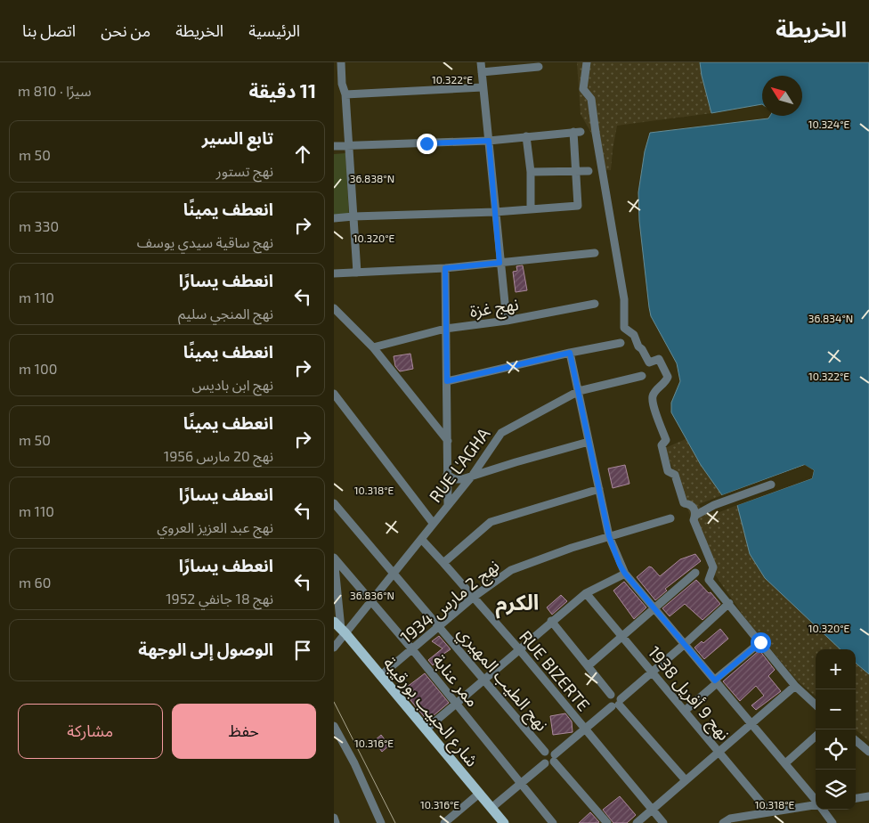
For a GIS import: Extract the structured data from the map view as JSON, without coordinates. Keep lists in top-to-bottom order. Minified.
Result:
{"streets":{"main road":["شارع الحبيب بورقيبة"],"street":["نهج غزة","RUE L'AGHA","نهج 2 مارس 1934","RUE BIZERTE","نهج الطيب المهيري","ممر عنابة","نهج 9 أفريل 1938"]},"crossings":[["RUE L'AGHA","RUE BIZERTE"],["RUE L'AGHA","نهج الطيب المهيري"],["RUE L'AGHA","ممر عنابة"],["RUE L'AGHA","شارع الحبيب بورقيبة"],["نهج 2 مارس 1934","RUE BIZERTE"],["نهج 2 مارس 1934","نهج الطيب المهيري"],["نهج 2 مارس 1934","ممر عنابة"],["نهج 2 مارس 1934","شارع الحبيب بورقيبة"]],"districts":["الكرم"],"north":"top left","page":{"header":"الخريطة","nav":["الرئيسية","الخريطة","من نحن","اتصل بنا"],"heading":["11 دقيقة","سيرًا · 810 m"],"list":[["تابع السير","نهج تستور","50 m"],["انعطف يمينًا","نهج ساقية سيدي يوسف","330 m"],["انعطف يسارًا","نهج المنجي سليم","110 m"],["انعطف يمينًا","نهج ابن باديس","100 m"],["انعطف يمينًا","نهج 20 مارس 1956","50 m"],["انعطف يسارًا","نهج عبد العزيز العروي","110 m"],["انعطف يسارًا","نهج 18 جانفي 1952","60 m"],"الوصول إلى الوجهة"],"map_buttons":["+","−"],"buttons":["حفظ","مشاركة"]},"coordinates":["10.322°E","10.324°E","36.838°N","10.320°E","36.834°N","10.318°E","36.836°N","10.316°E"]}
